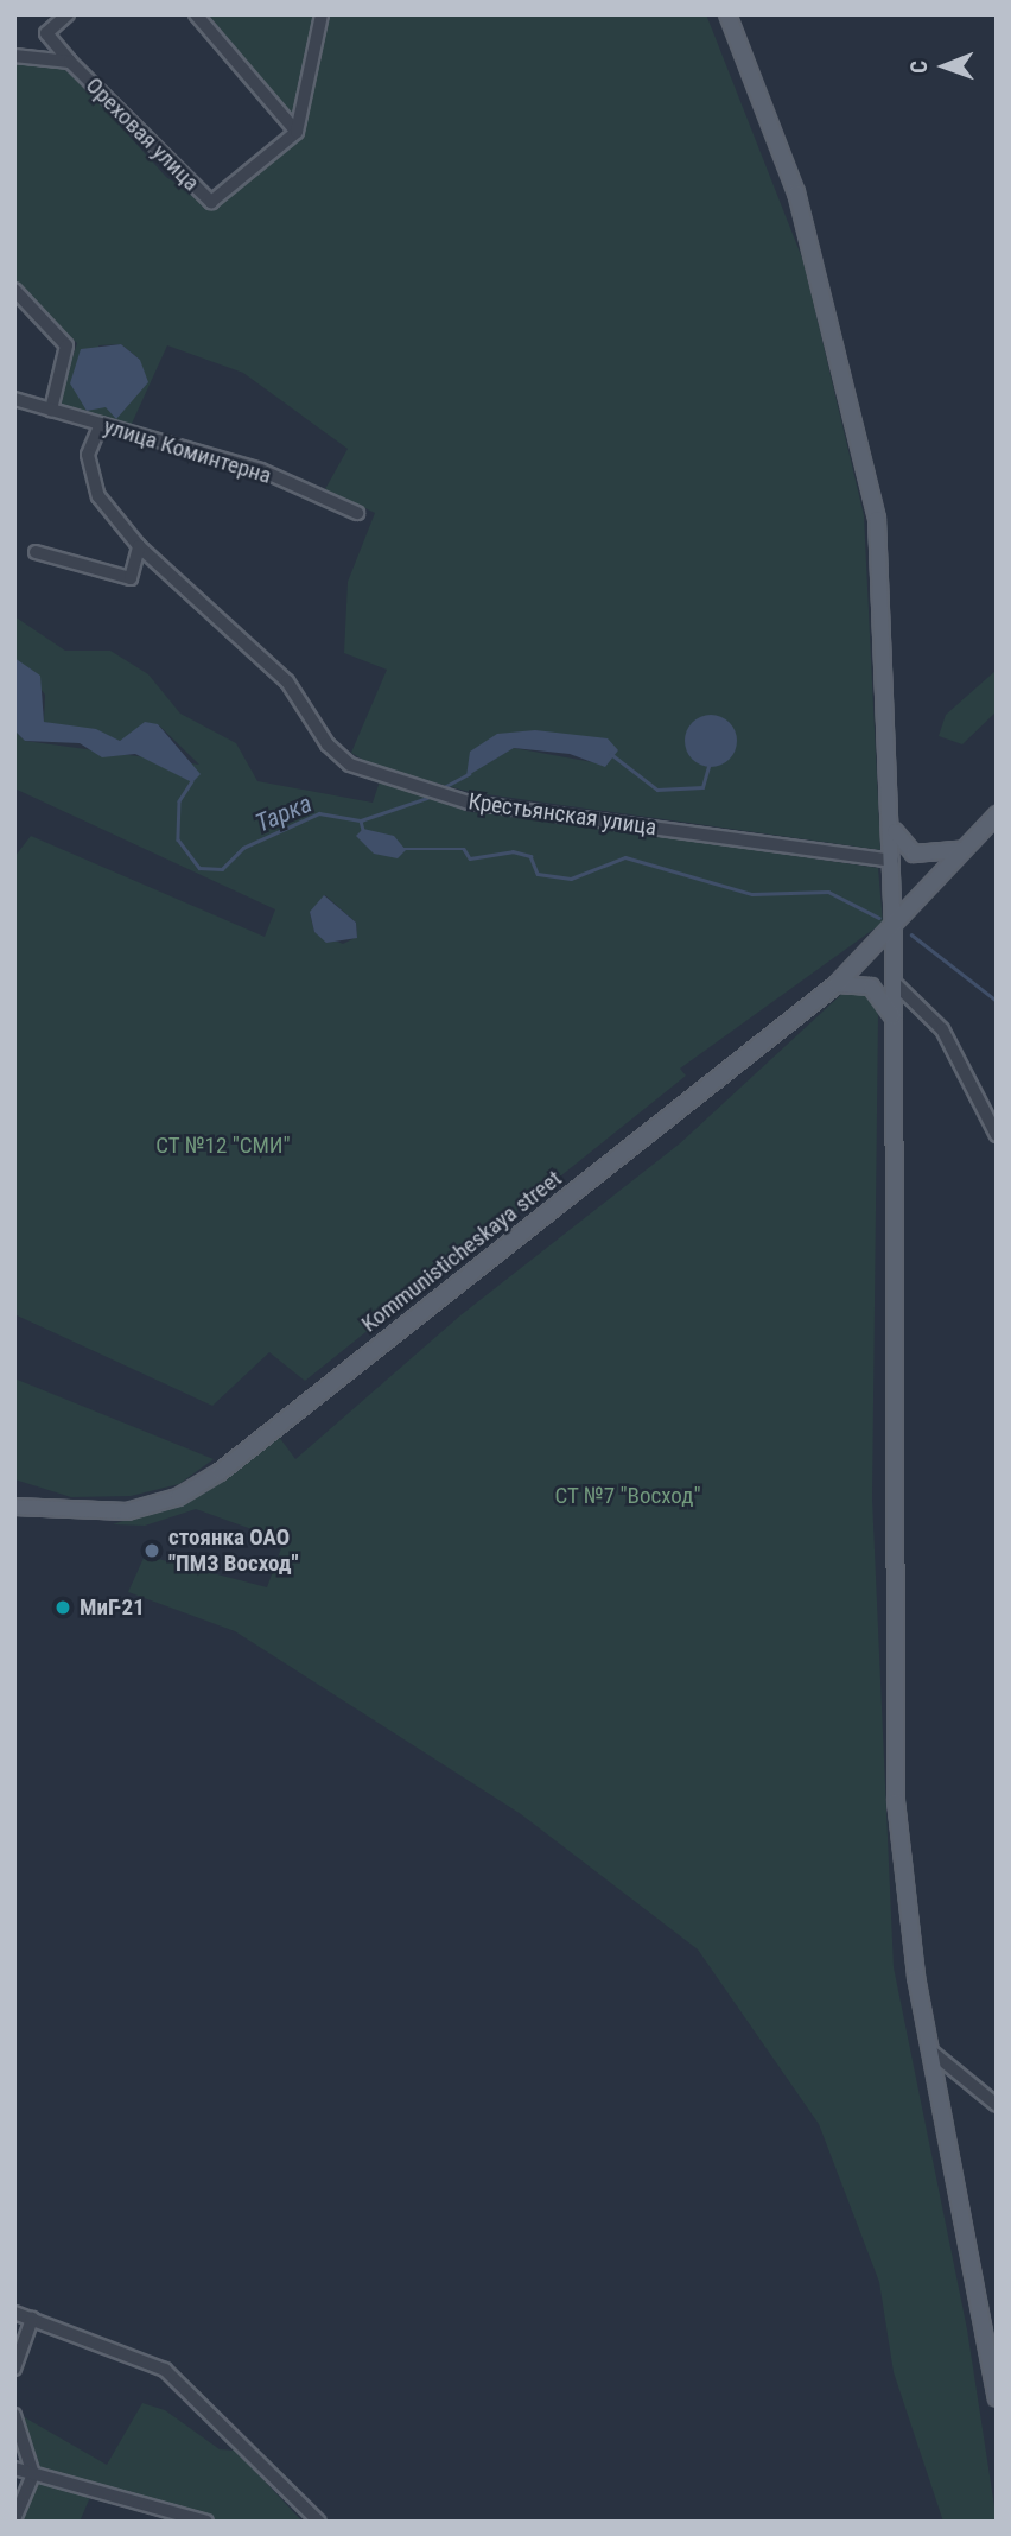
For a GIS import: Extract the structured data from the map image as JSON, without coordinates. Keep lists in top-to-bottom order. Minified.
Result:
{"streets":{"main road":["Kommunisticheskaya street"],"street":["Ореховая улица","улица Коминтерна","Крестьянская улица"]},"crossings":[["улица Коминтерна","Крестьянская улица"]],"water":["Тарка"],"parks":["СТ №12 \"СМИ\"","СТ №7 \"Восход\""],"places":["стоянка ОАО \"ПМЗ Восход\"","МиГ-21"],"north":"left"}
